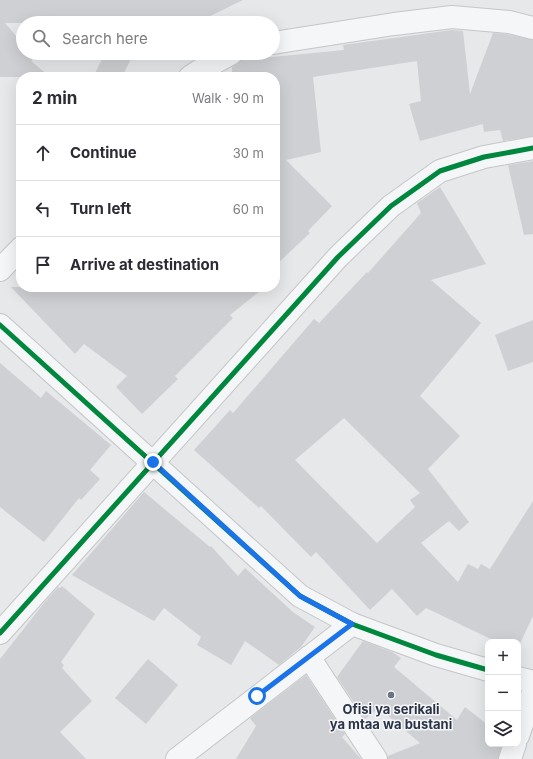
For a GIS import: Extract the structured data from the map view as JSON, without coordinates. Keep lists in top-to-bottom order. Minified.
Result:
{"places":["Ofisi ya serikali ya mtaa wa bustani"],"page":{"search":"Search here","heading":["2 min","Walk · 90 m"],"list":[["Continue","30 m"],["Turn left","60 m"],"Arrive at destination"],"map_buttons":["+","−"]}}
